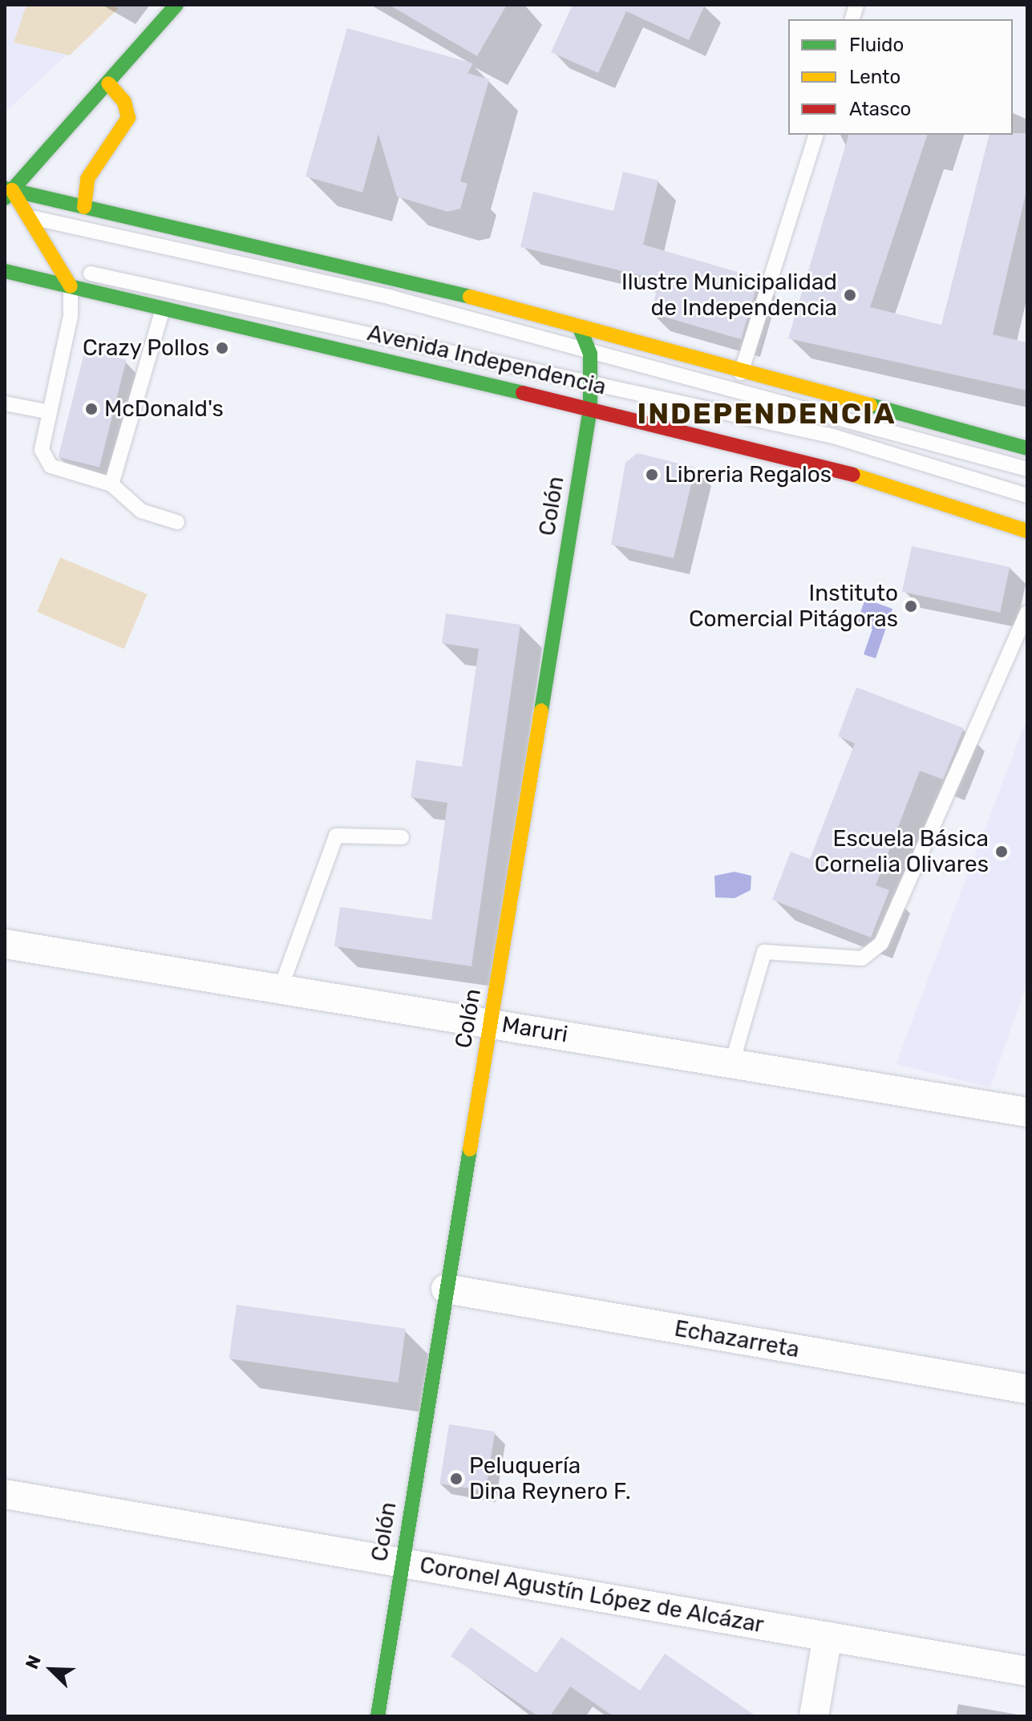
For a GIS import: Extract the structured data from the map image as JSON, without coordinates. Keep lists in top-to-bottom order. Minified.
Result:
{"streets":{"main road":["Avenida Independencia","Colón"],"street":["Maruri","Echazarreta","Coronel Agustín López de Alcázar"]},"crossings":[["Avenida Independencia","Colón"],["Colón","Maruri"],["Colón","Echazarreta"],["Colón","Coronel Agustín López de Alcázar"]],"districts":["INDEPENDENCIA"],"places":["Ilustre Municipalidad de Independencia","Crazy Pollos","McDonald's","Libreria Regalos","Instituto Comercial Pitágoras","Escuela Básica Cornelia Olivares","Peluquería Dina Reynero F."],"legend":["Fluido","Lento","Atasco"],"north":"top left"}
